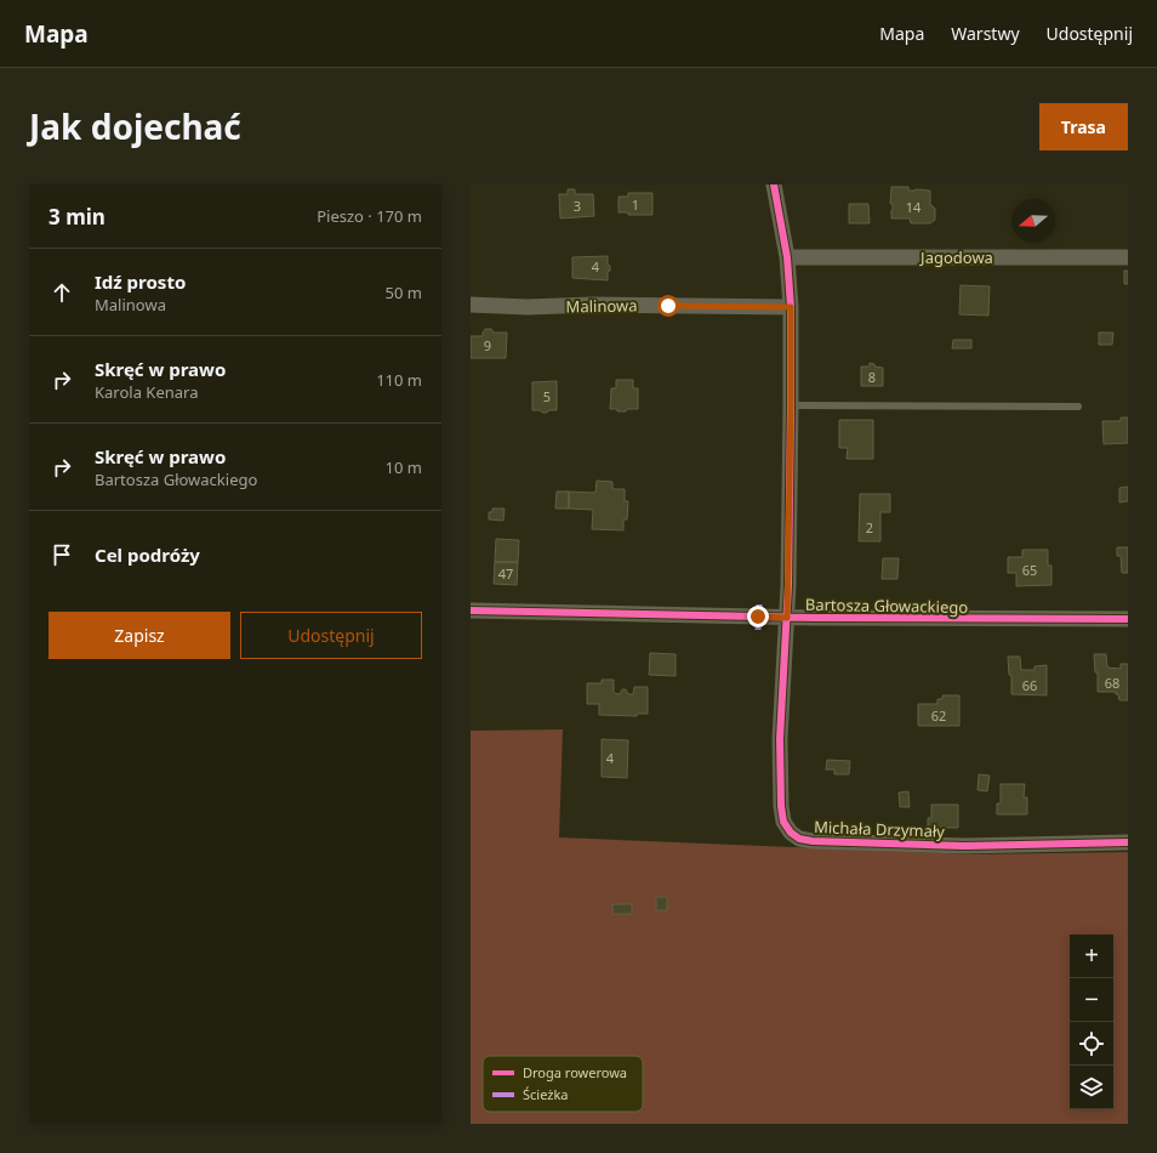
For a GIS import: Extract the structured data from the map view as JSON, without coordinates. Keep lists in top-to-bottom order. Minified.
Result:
{"streets":{"street":["Jagodowa","Malinowa","Bartosza Głowackiego","Michała Drzymały"]},"crossings":[["Jagodowa","Michała Drzymały"],["Malinowa","Michała Drzymały"],["Bartosza Głowackiego","Michała Drzymały"]],"house_numbers":["1","3","14","4","9","8","5","2","65","47","68","66","62","4"],"legend":["Droga rowerowa","Ścieżka"],"north":"left","page":{"header":"Mapa","nav":["Mapa","Warstwy","Udostępnij"],"title":"Jak dojechać","buttons":["Trasa",["Zapisz","Udostępnij"]],"heading":["3 min","Pieszo · 170 m"],"list":[["Idź prosto","Malinowa","50 m"],["Skręć w prawo","Karola Kenara","110 m"],["Skręć w prawo","Bartosza Głowackiego","10 m"],"Cel podróży"],"map_buttons":["+","−"]}}
